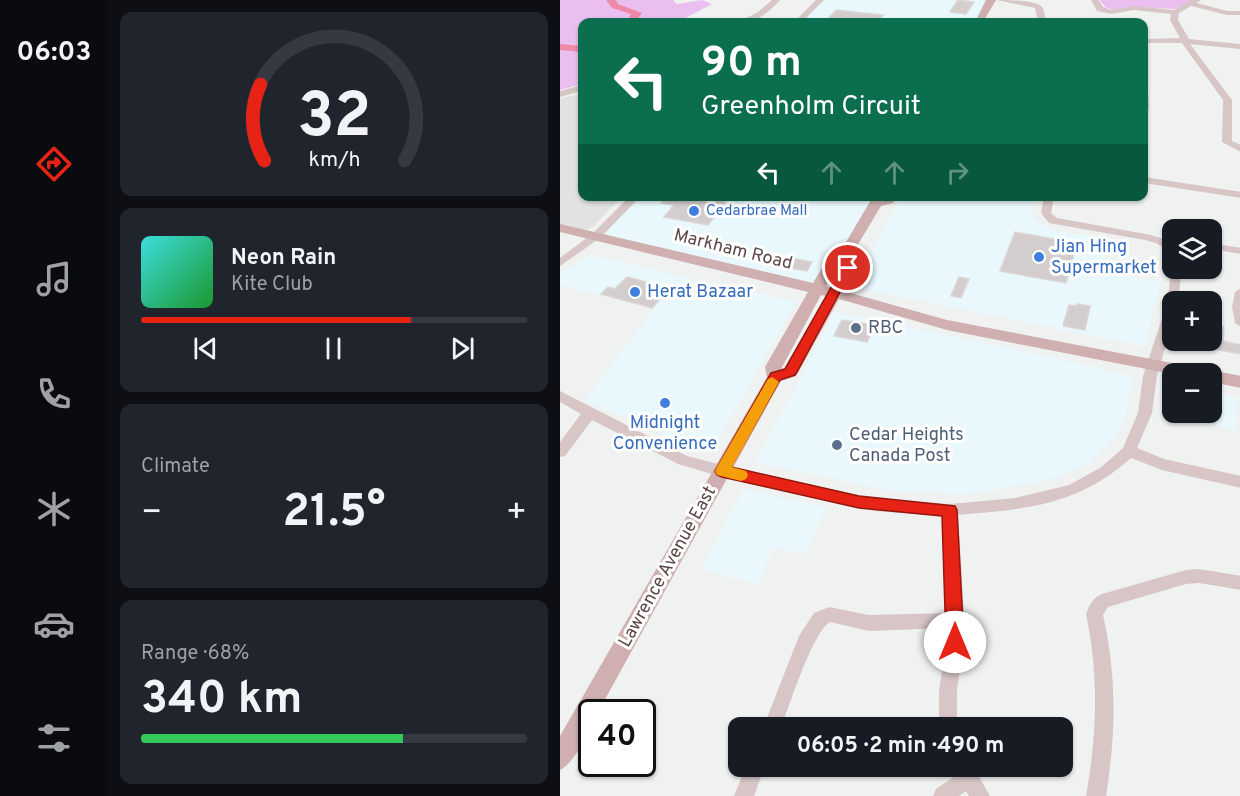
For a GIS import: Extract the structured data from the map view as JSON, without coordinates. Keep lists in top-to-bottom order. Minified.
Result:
{"streets":{"main road":["Markham Road","Lawrence Avenue East"]},"crossings":[["Markham Road","Lawrence Avenue East"]],"places":["Cedarbrae Mall","Jian Hing Supermarket","Herat Bazaar","RBC","Midnight Convenience","Cedar Heights Canada Post"],"page":{"tabs":"06:03","turn":["90 m","Greenholm Circuit"],"map_buttons":["+","−"],"song":["Neon Rain","Kite Club"],"tile":["Climate",["Range · 68%","340 km"]],"heat":["−","21.5°","+"],"limit":"40","trip":"06:05 · 2 min · 490 m","gauge":["32","km/h"]}}
